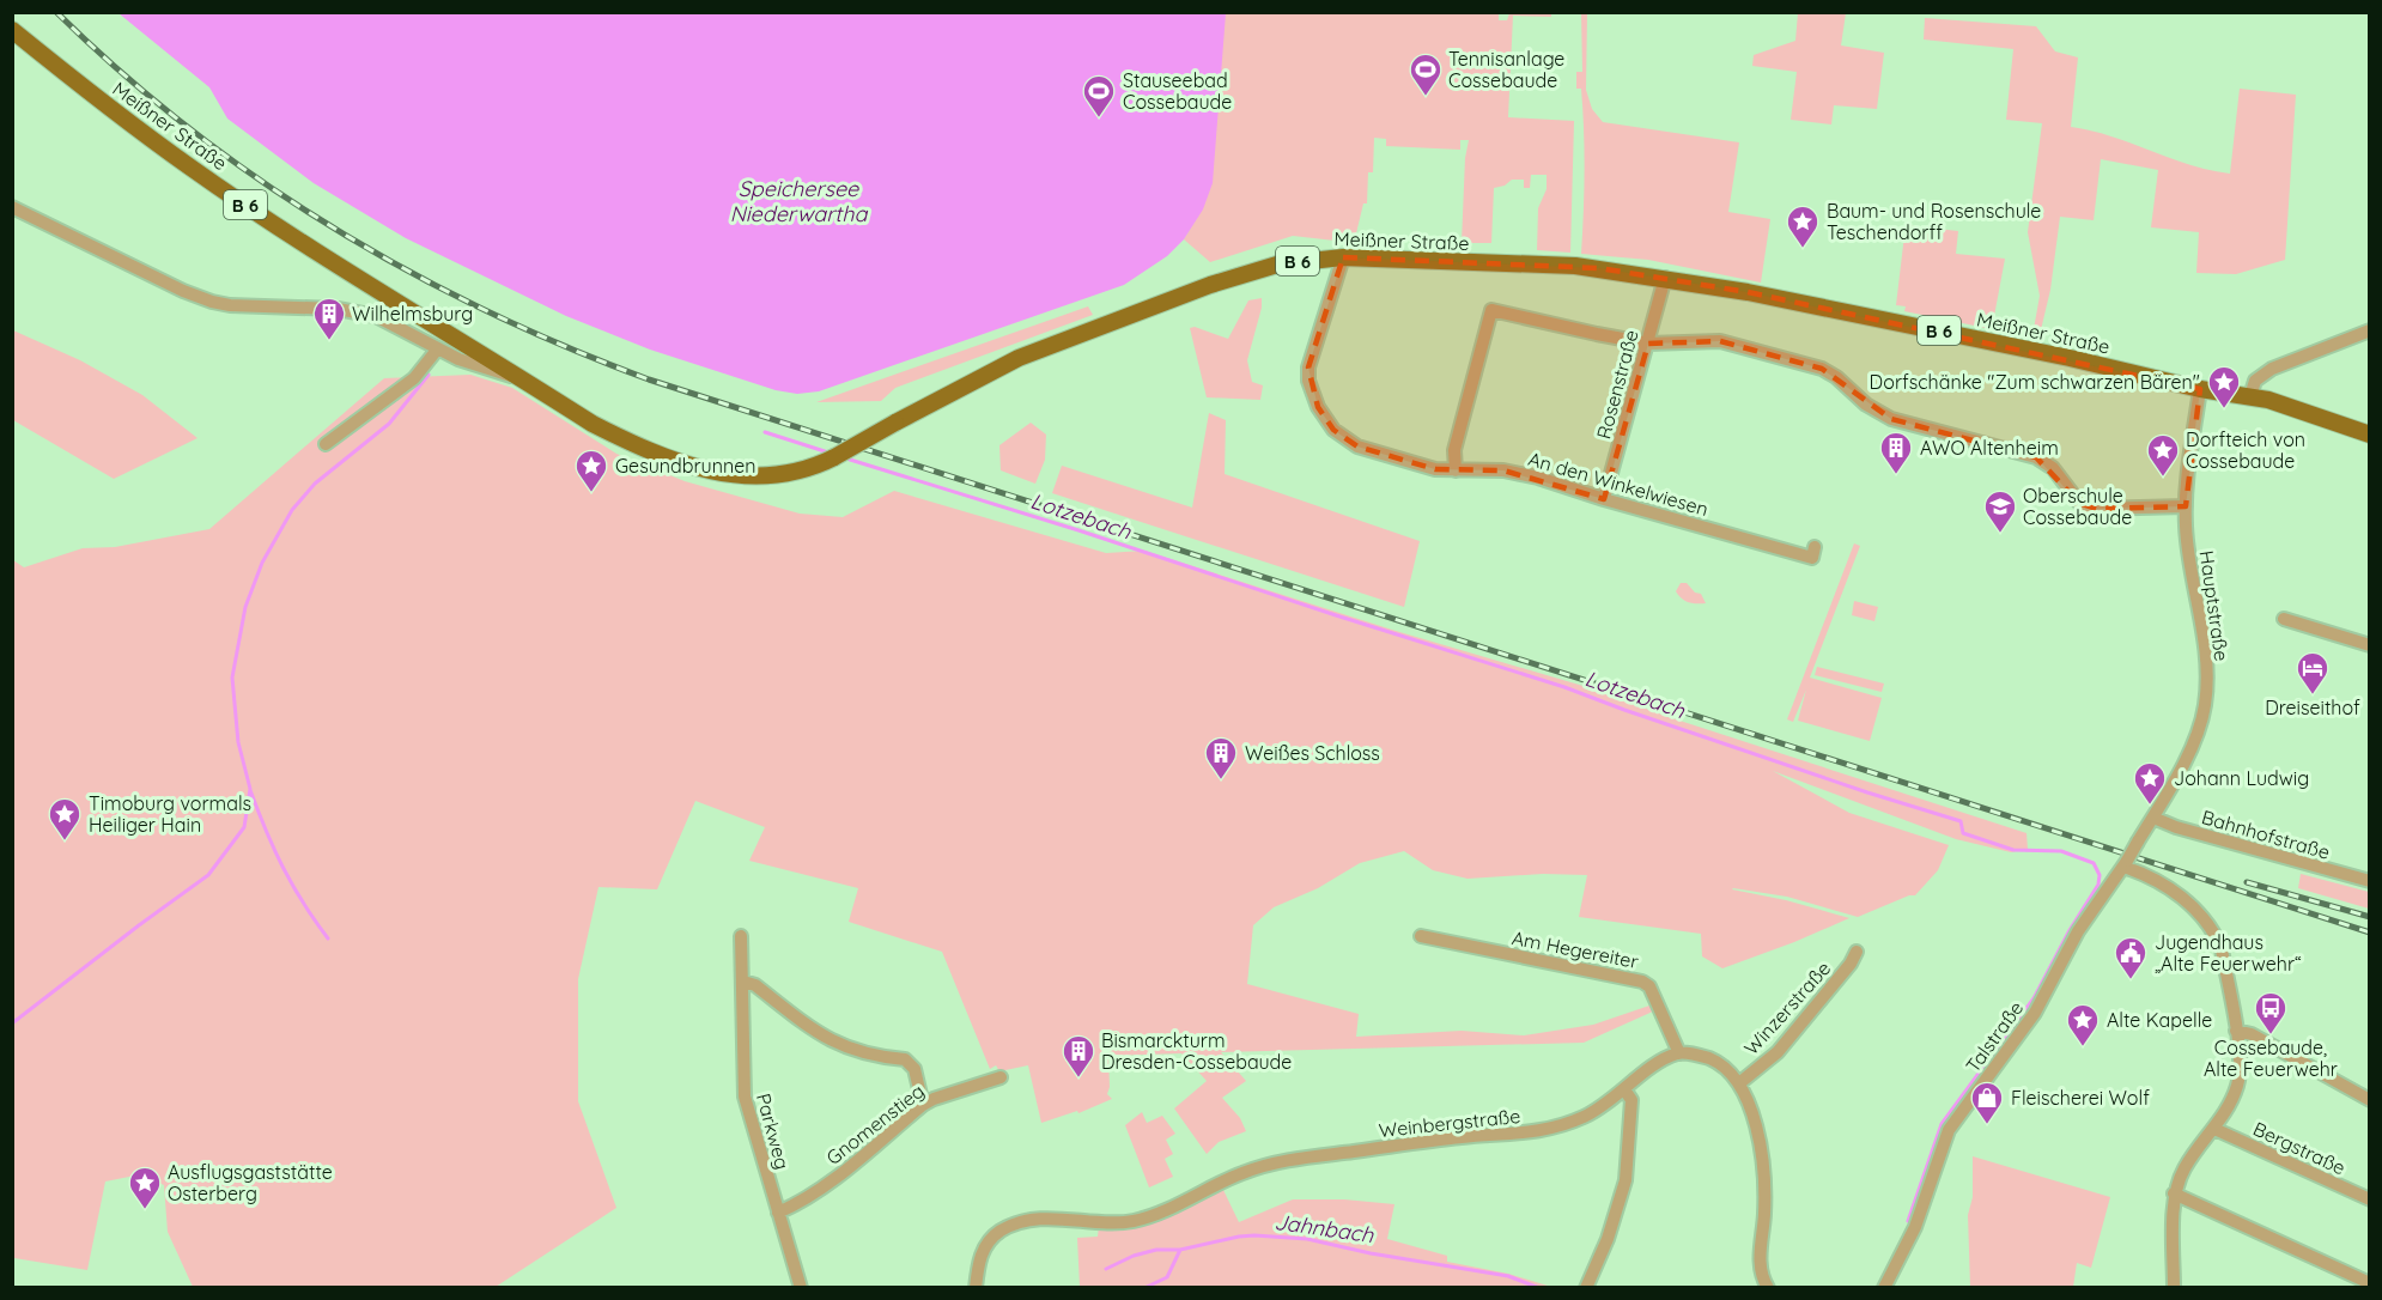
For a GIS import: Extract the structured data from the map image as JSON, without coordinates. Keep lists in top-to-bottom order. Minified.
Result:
{"streets":{"main road":["Meißner Straße","B 6"],"street":["Rosenstraße","An den Winkelwiesen","Hauptstraße","Bahnhofstraße","Am Hegereiter","Winzerstraße","Talstraße","Weinbergstraße","Gnomenstieg","Parkweg","Bergstraße"]},"crossings":[["Meißner Straße","B 6"],["Meißner Straße","Rosenstraße"],["Meißner Straße","An den Winkelwiesen"],["Meißner Straße","Hauptstraße"],["B 6","Hauptstraße"],["Rosenstraße","An den Winkelwiesen"],["Hauptstraße","Bahnhofstraße"],["Hauptstraße","Talstraße"],["Bahnhofstraße","Talstraße"],["Am Hegereiter","Weinbergstraße"],["Gnomenstieg","Parkweg"]],"water":["Speichersee Niederwartha","Lotzebach","Jahnbach"],"places":{"sports":["Tennisanlage Cossebaude","Stauseebad Cossebaude"],"place":["Baum- und Rosenschule Teschendorff","Dorfschänke \"Zum schwarzen Bären\"","Dorfteich von Cossebaude","Gesundbrunnen","Johann Ludwig","Timoburg vormals Heiliger Hain","Alte Kapelle","Ausflugsgaststätte Osterberg"],"building":["Wilhelmsburg","AWO Altenheim","Weißes Schloss","Bismarckturm Dresden-Cossebaude"],"school or university":["Oberschule Cossebaude"],"hotel":["Dreiseithof"],"public building":["Jugendhaus „Alte Feuerwehr“"],"bus stop":["Cossebaude, Alte Feuerwehr"],"shop":["Fleischerei Wolf"]}}
